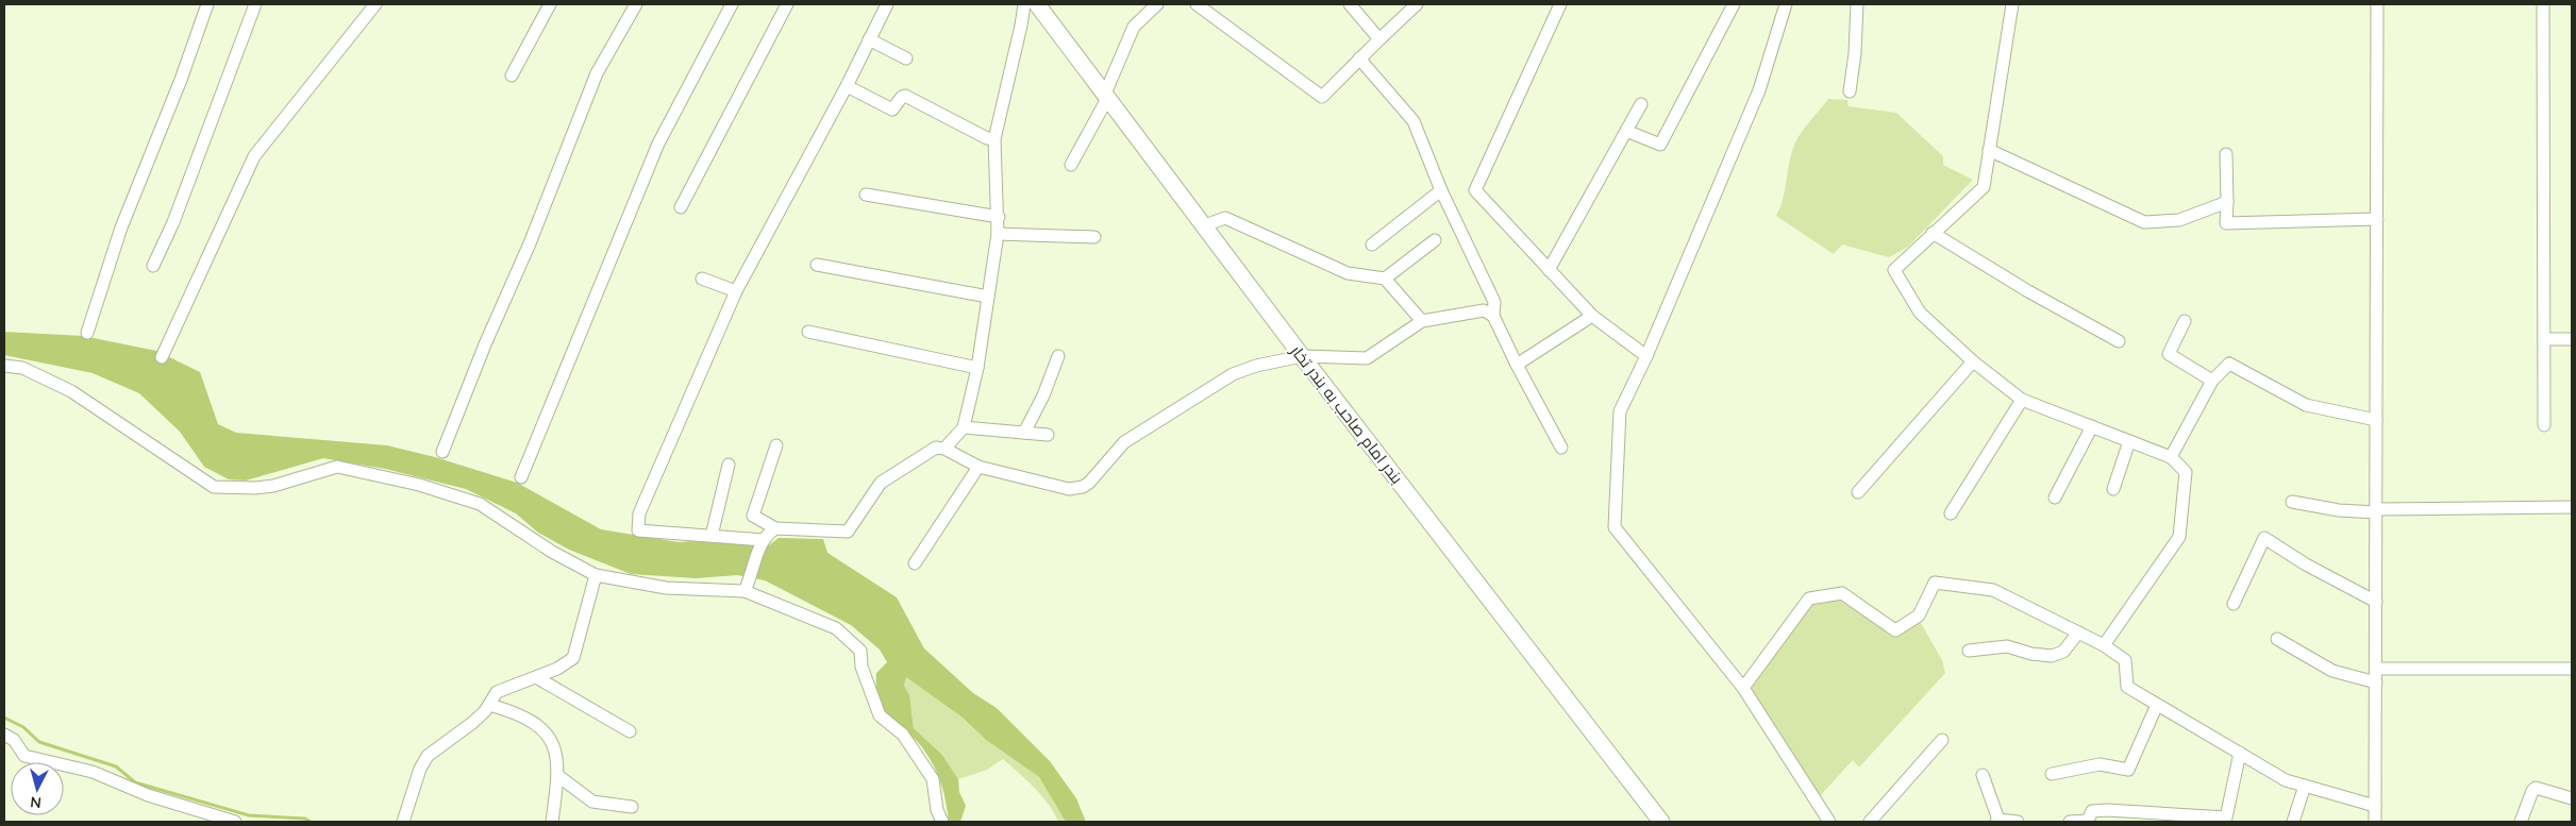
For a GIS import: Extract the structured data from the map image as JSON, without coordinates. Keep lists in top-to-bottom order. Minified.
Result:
{"streets":{"main road":["بندر امام صاحب به بندر تخار"]},"north":"bottom"}
